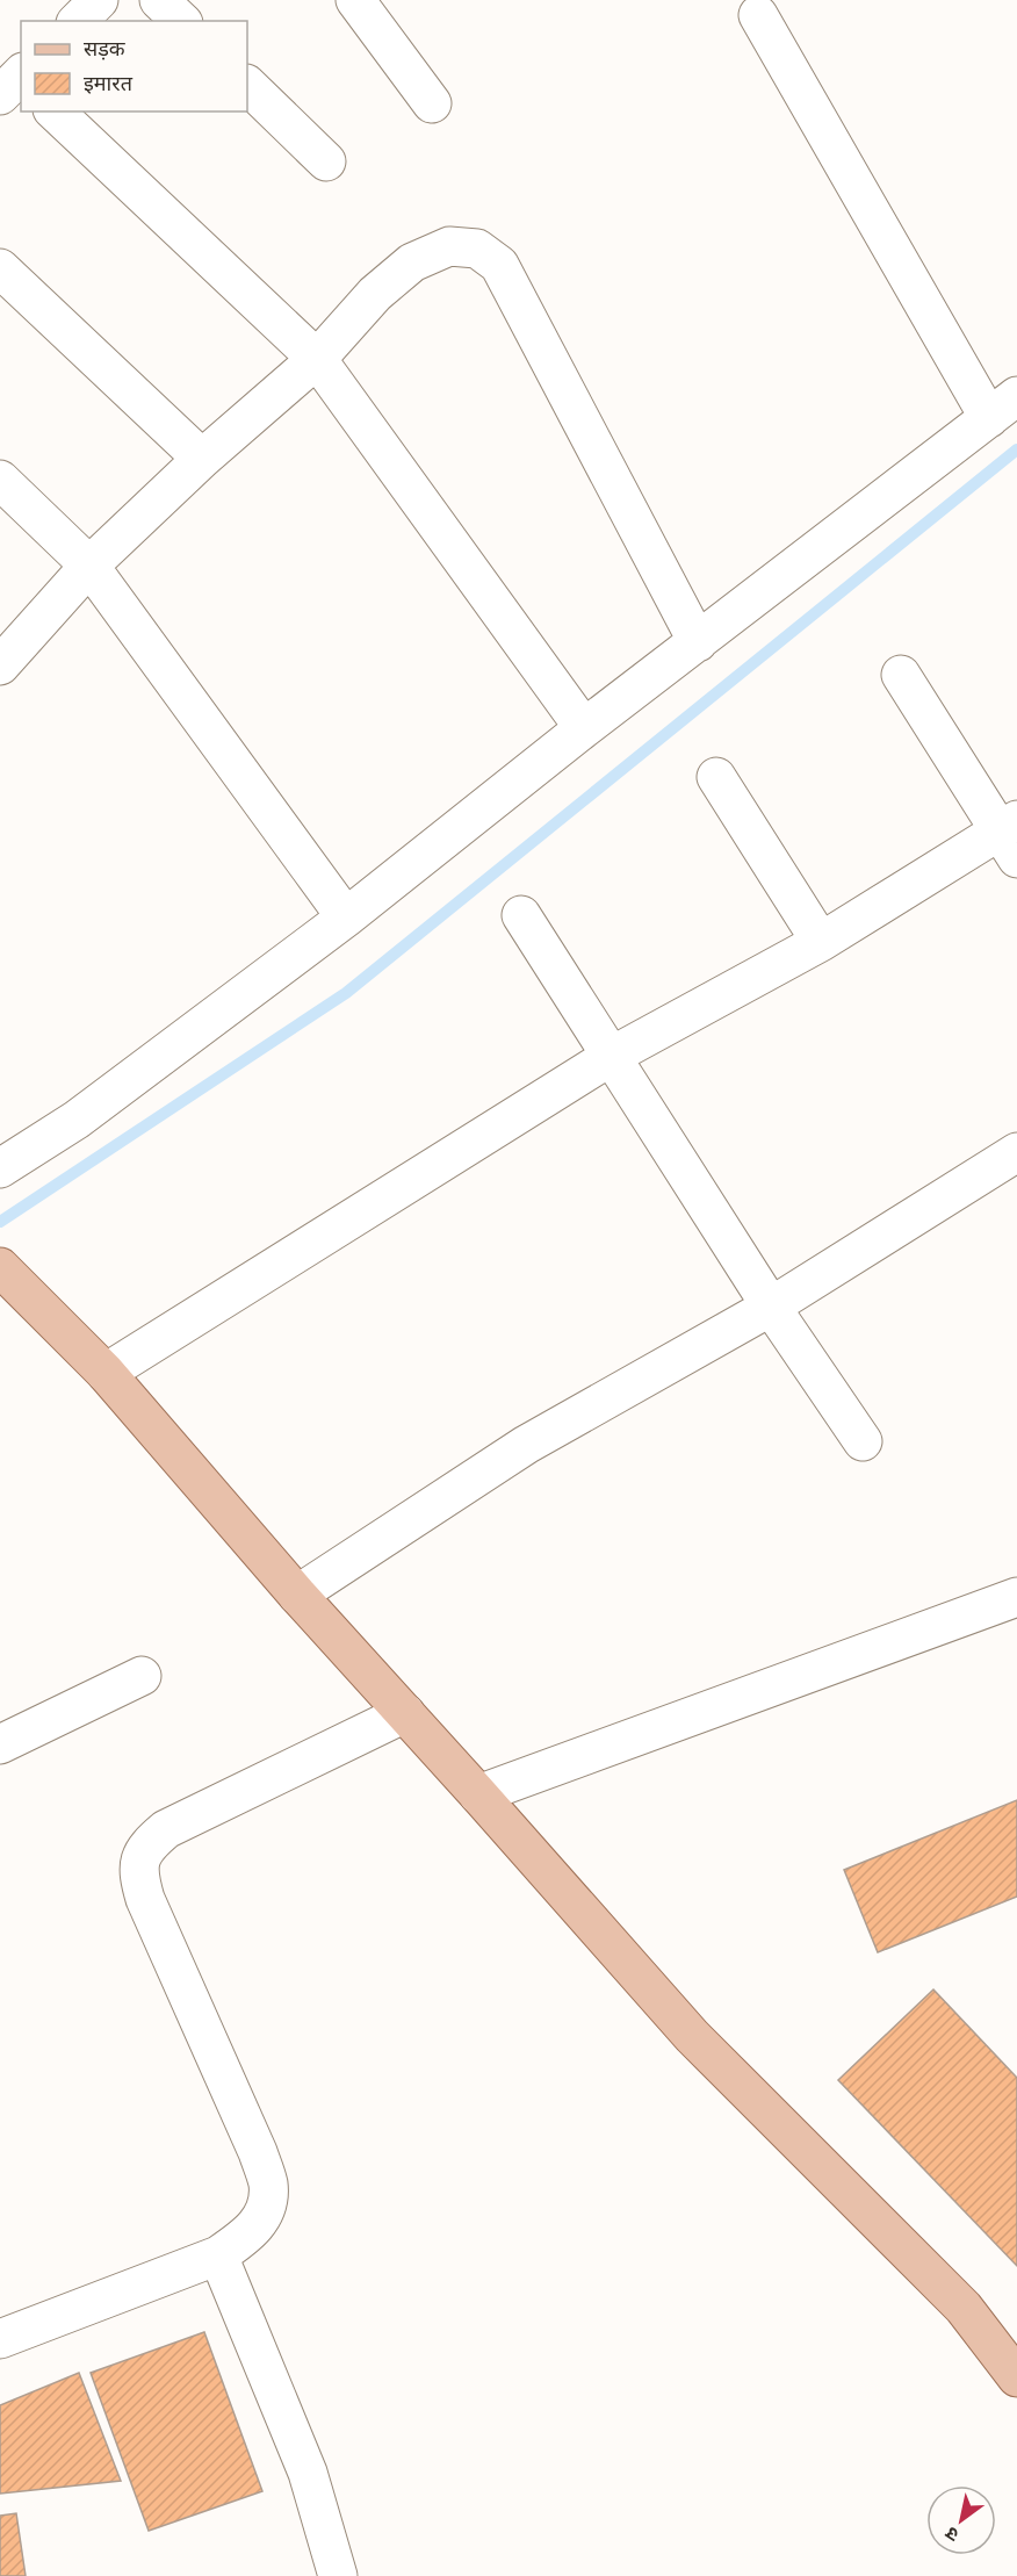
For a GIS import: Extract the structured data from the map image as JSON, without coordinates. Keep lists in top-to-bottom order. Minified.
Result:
{"legend":["सड़क","इमारत"],"north":"bottom left"}
